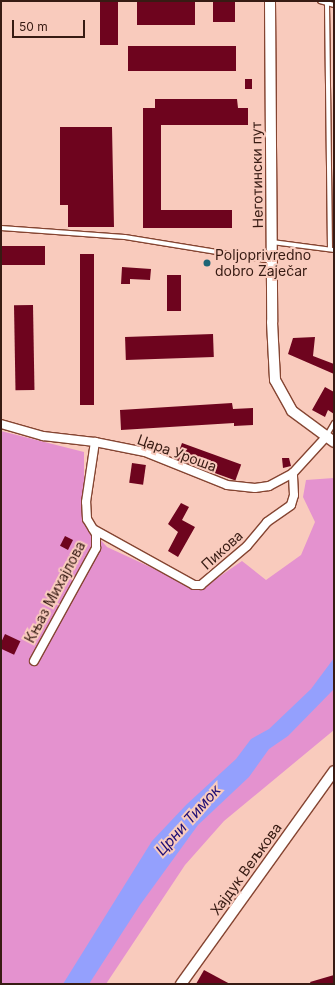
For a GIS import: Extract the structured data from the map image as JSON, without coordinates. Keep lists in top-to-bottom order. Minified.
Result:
{"streets":{"street":["Неготински пут","Цара Уроша","Пикова","Књаз Михајлова","Хајдук Вељкова"]},"crossings":[["Неготински пут","Цара Уроша"],["Цара Уроша","Пикова"],["Цара Уроша","Књаз Михајлова"],["Пикова","Књаз Михајлова"]],"water":["Црни Тимок"],"places":["Poljoprivredno dobro Zaječar"],"scale_bar":"50 m"}
